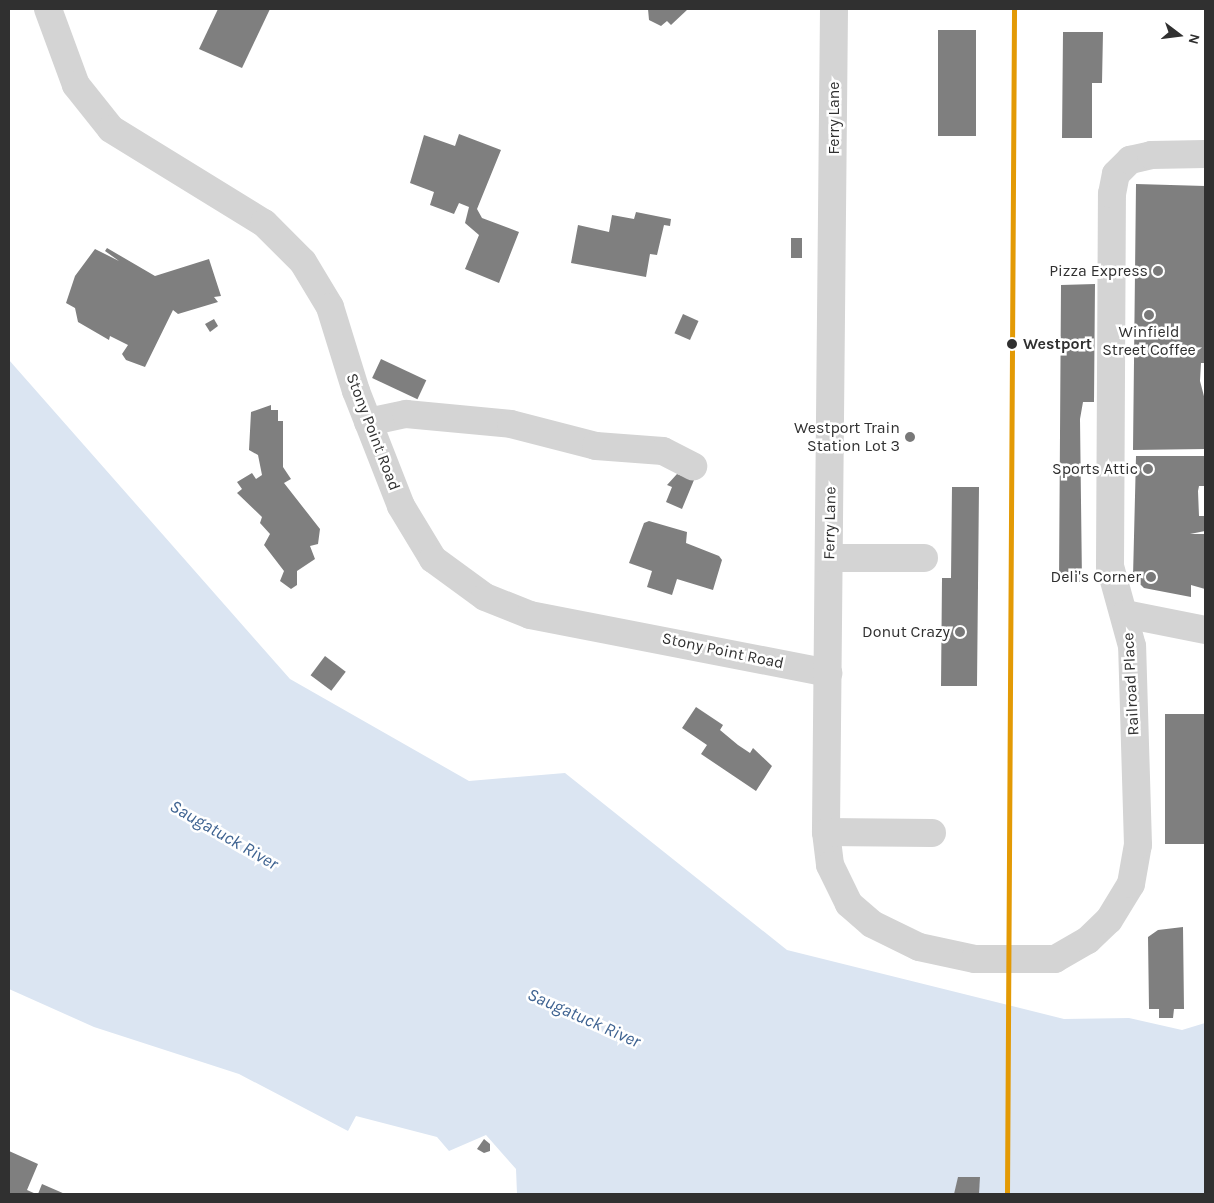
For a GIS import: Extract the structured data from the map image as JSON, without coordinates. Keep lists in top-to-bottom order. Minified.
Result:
{"streets":{"street":["Ferry Lane","Stony Point Road","Railroad Place"]},"crossings":[["Ferry Lane","Stony Point Road"],["Ferry Lane","Railroad Place"]],"water":["Saugatuck River"],"places":["Pizza Express","Winfield Street Coffee","Westport","Westport Train Station Lot 3","Sports Attic","Deli's Corner","Donut Crazy"],"north":"right"}
